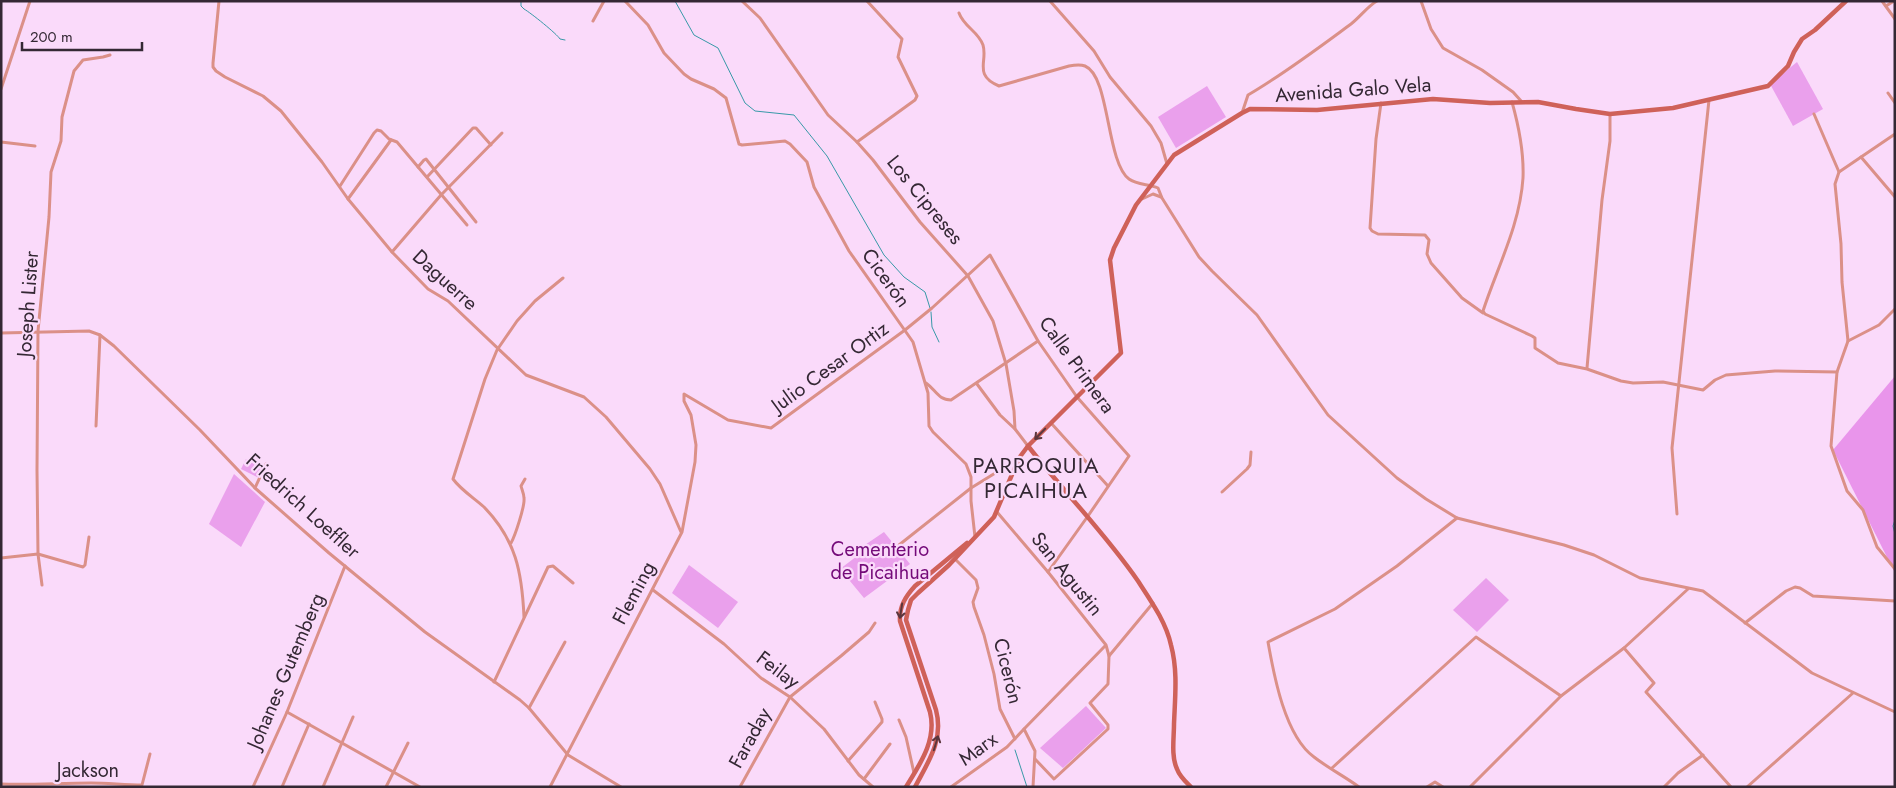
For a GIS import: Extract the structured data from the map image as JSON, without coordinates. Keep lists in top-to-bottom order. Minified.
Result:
{"streets":{"main road":["Avenida Galo Vela"],"street":["Los Cipreses","Cicerón","Daguerre","Joseph Lister","Calle Primera","Julio Cesar Ortiz","Friedrich Loeffler","San Agustin","Fleming","Feilay","Johanes Gutemberg","Faraday","Marx","Jackson"]},"crossings":[["Avenida Galo Vela","Cicerón"],["Avenida Galo Vela","Calle Primera"],["Avenida Galo Vela","San Agustin"],["Los Cipreses","Calle Primera"],["Los Cipreses","Julio Cesar Ortiz"],["Cicerón","Julio Cesar Ortiz"],["Cicerón","Marx"],["Daguerre","Fleming"],["Calle Primera","Julio Cesar Ortiz"],["Julio Cesar Ortiz","Fleming"],["Friedrich Loeffler","Fleming"],["Friedrich Loeffler","Johanes Gutemberg"],["Fleming","Feilay"],["Feilay","Faraday"]],"districts":["PARROQUIA PICAIHUA"],"parks":["Cementerio de Picaihua"],"scale_bar":"200 m"}
